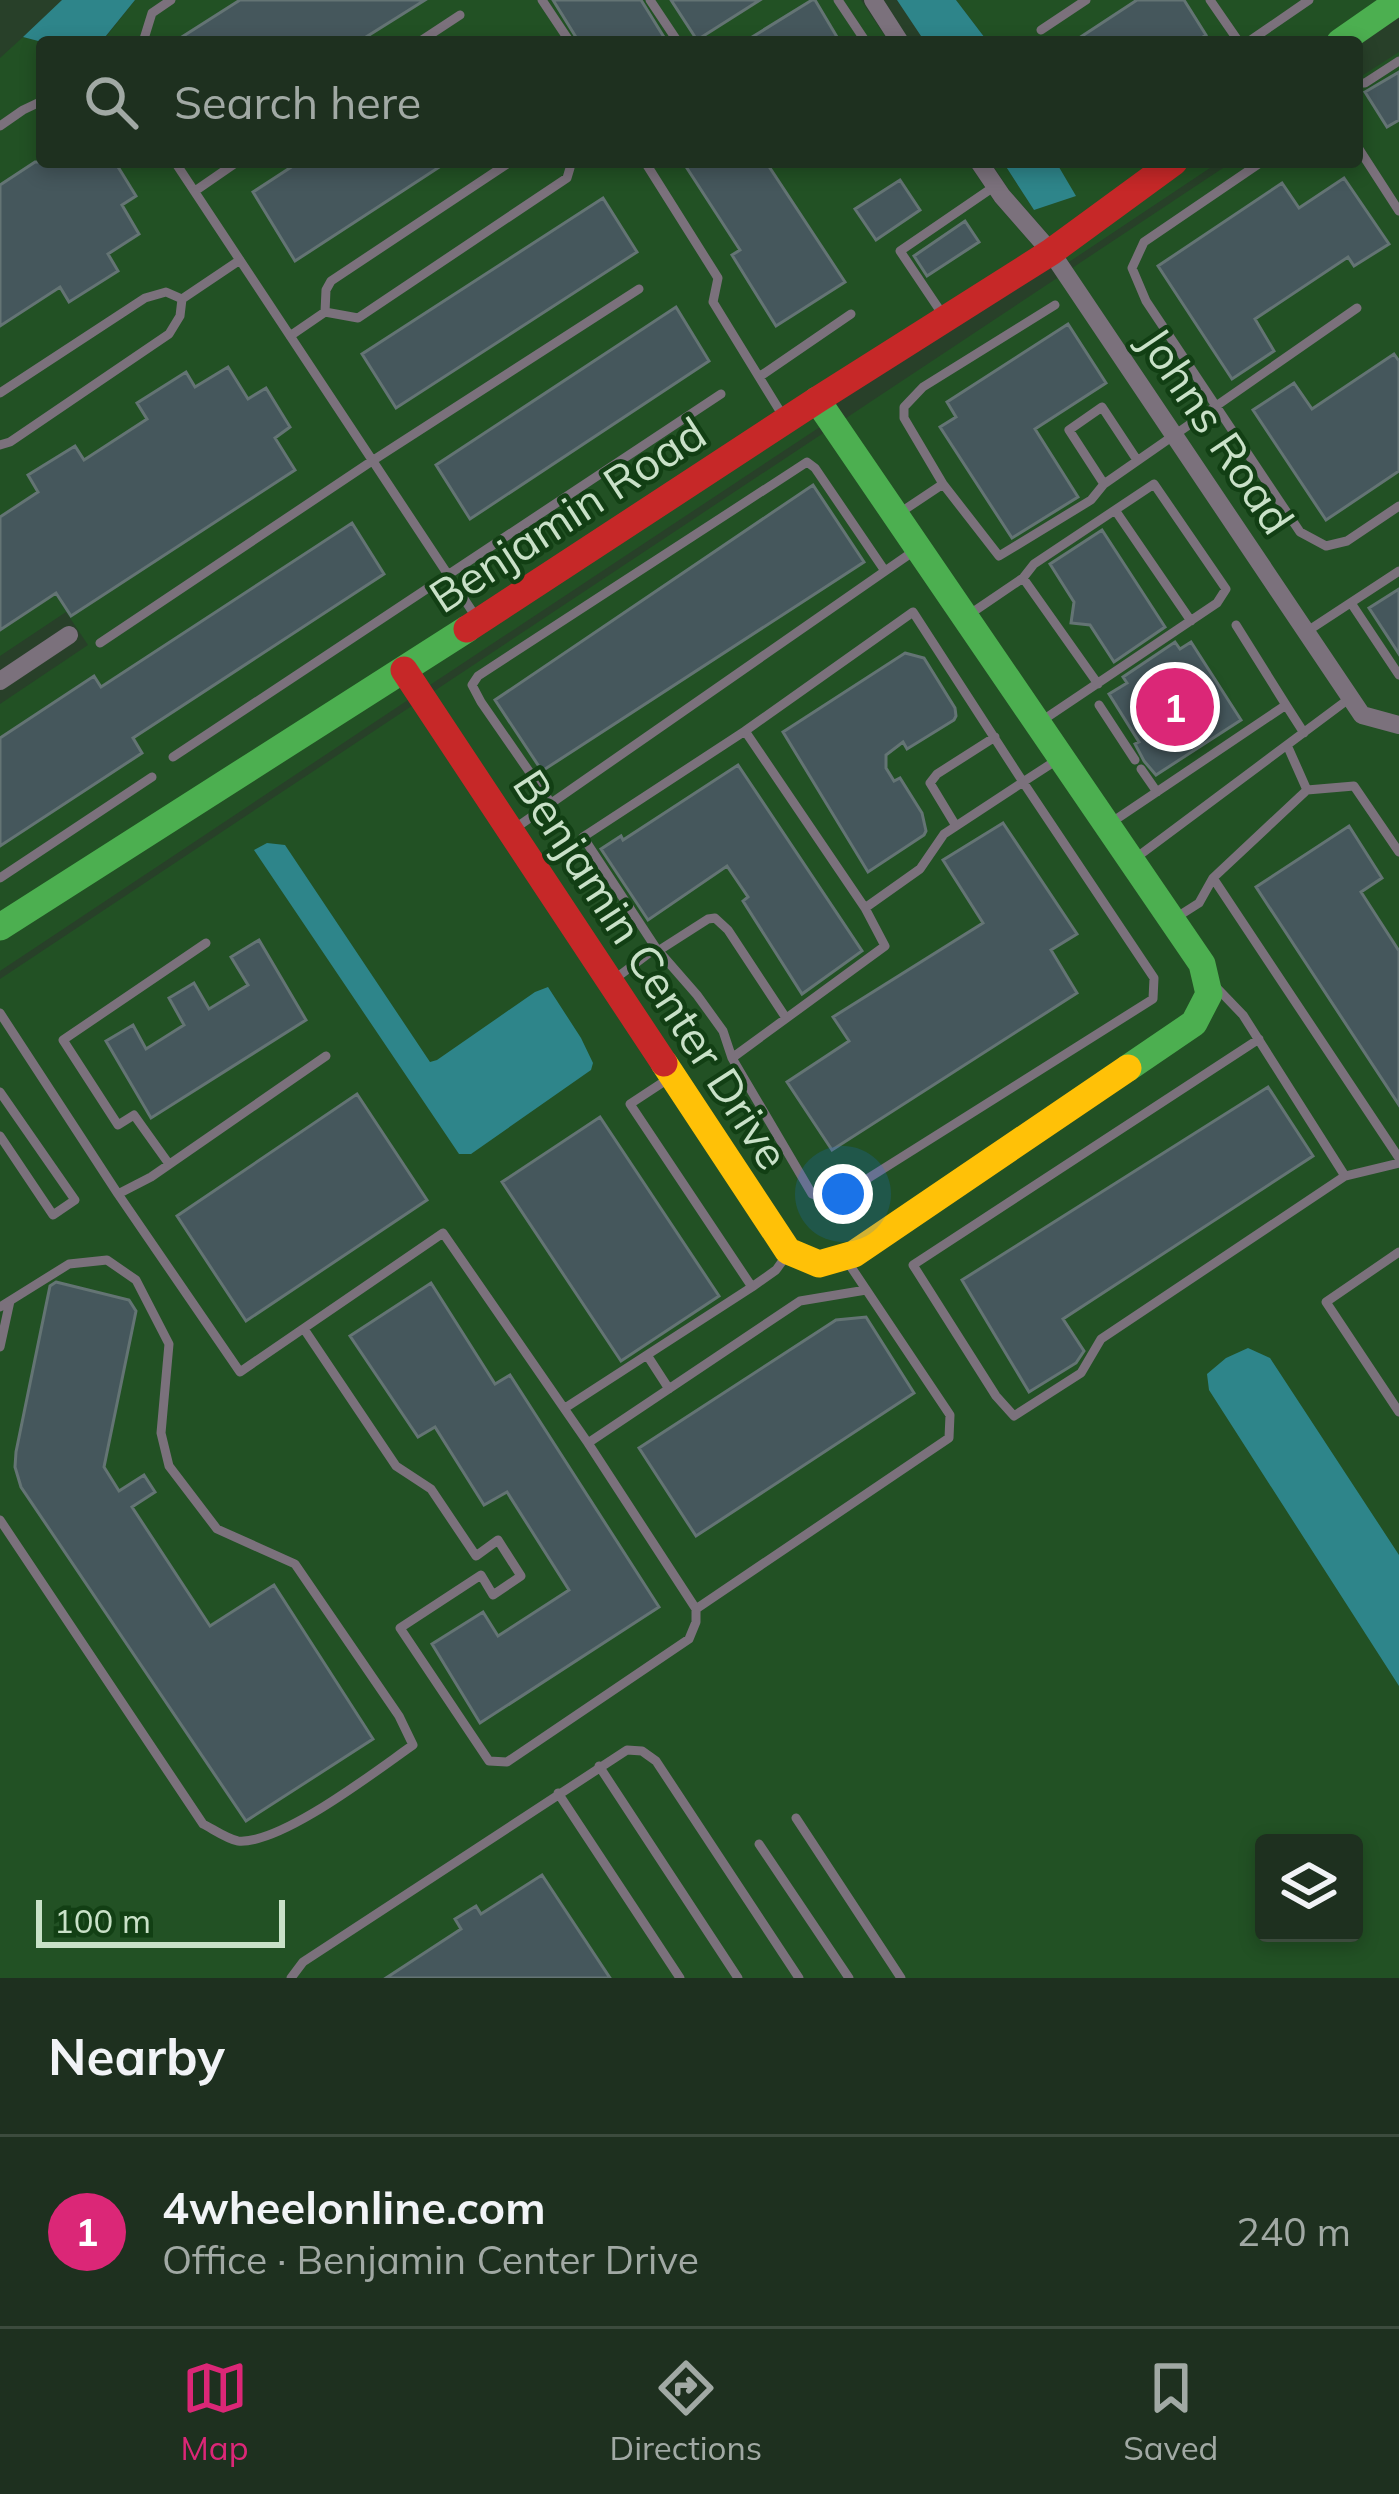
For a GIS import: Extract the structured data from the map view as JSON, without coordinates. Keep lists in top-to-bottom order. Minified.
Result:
{"streets":{"street":["Johns Road","Benjamin Road","Benjamin Center Drive"]},"crossings":[["Johns Road","Benjamin Road"],["Benjamin Road","Benjamin Center Drive"]],"scale_bar":"100 m","page":{"search":"Search here","pins":"1","scale":"100 m","heading":"Nearby","list":[{"mark":"1","name":"4wheelonline.com","note":"Office · Benjamin Center Drive","value":"240 m"}],"nav":["Map","Directions","Saved"]}}
